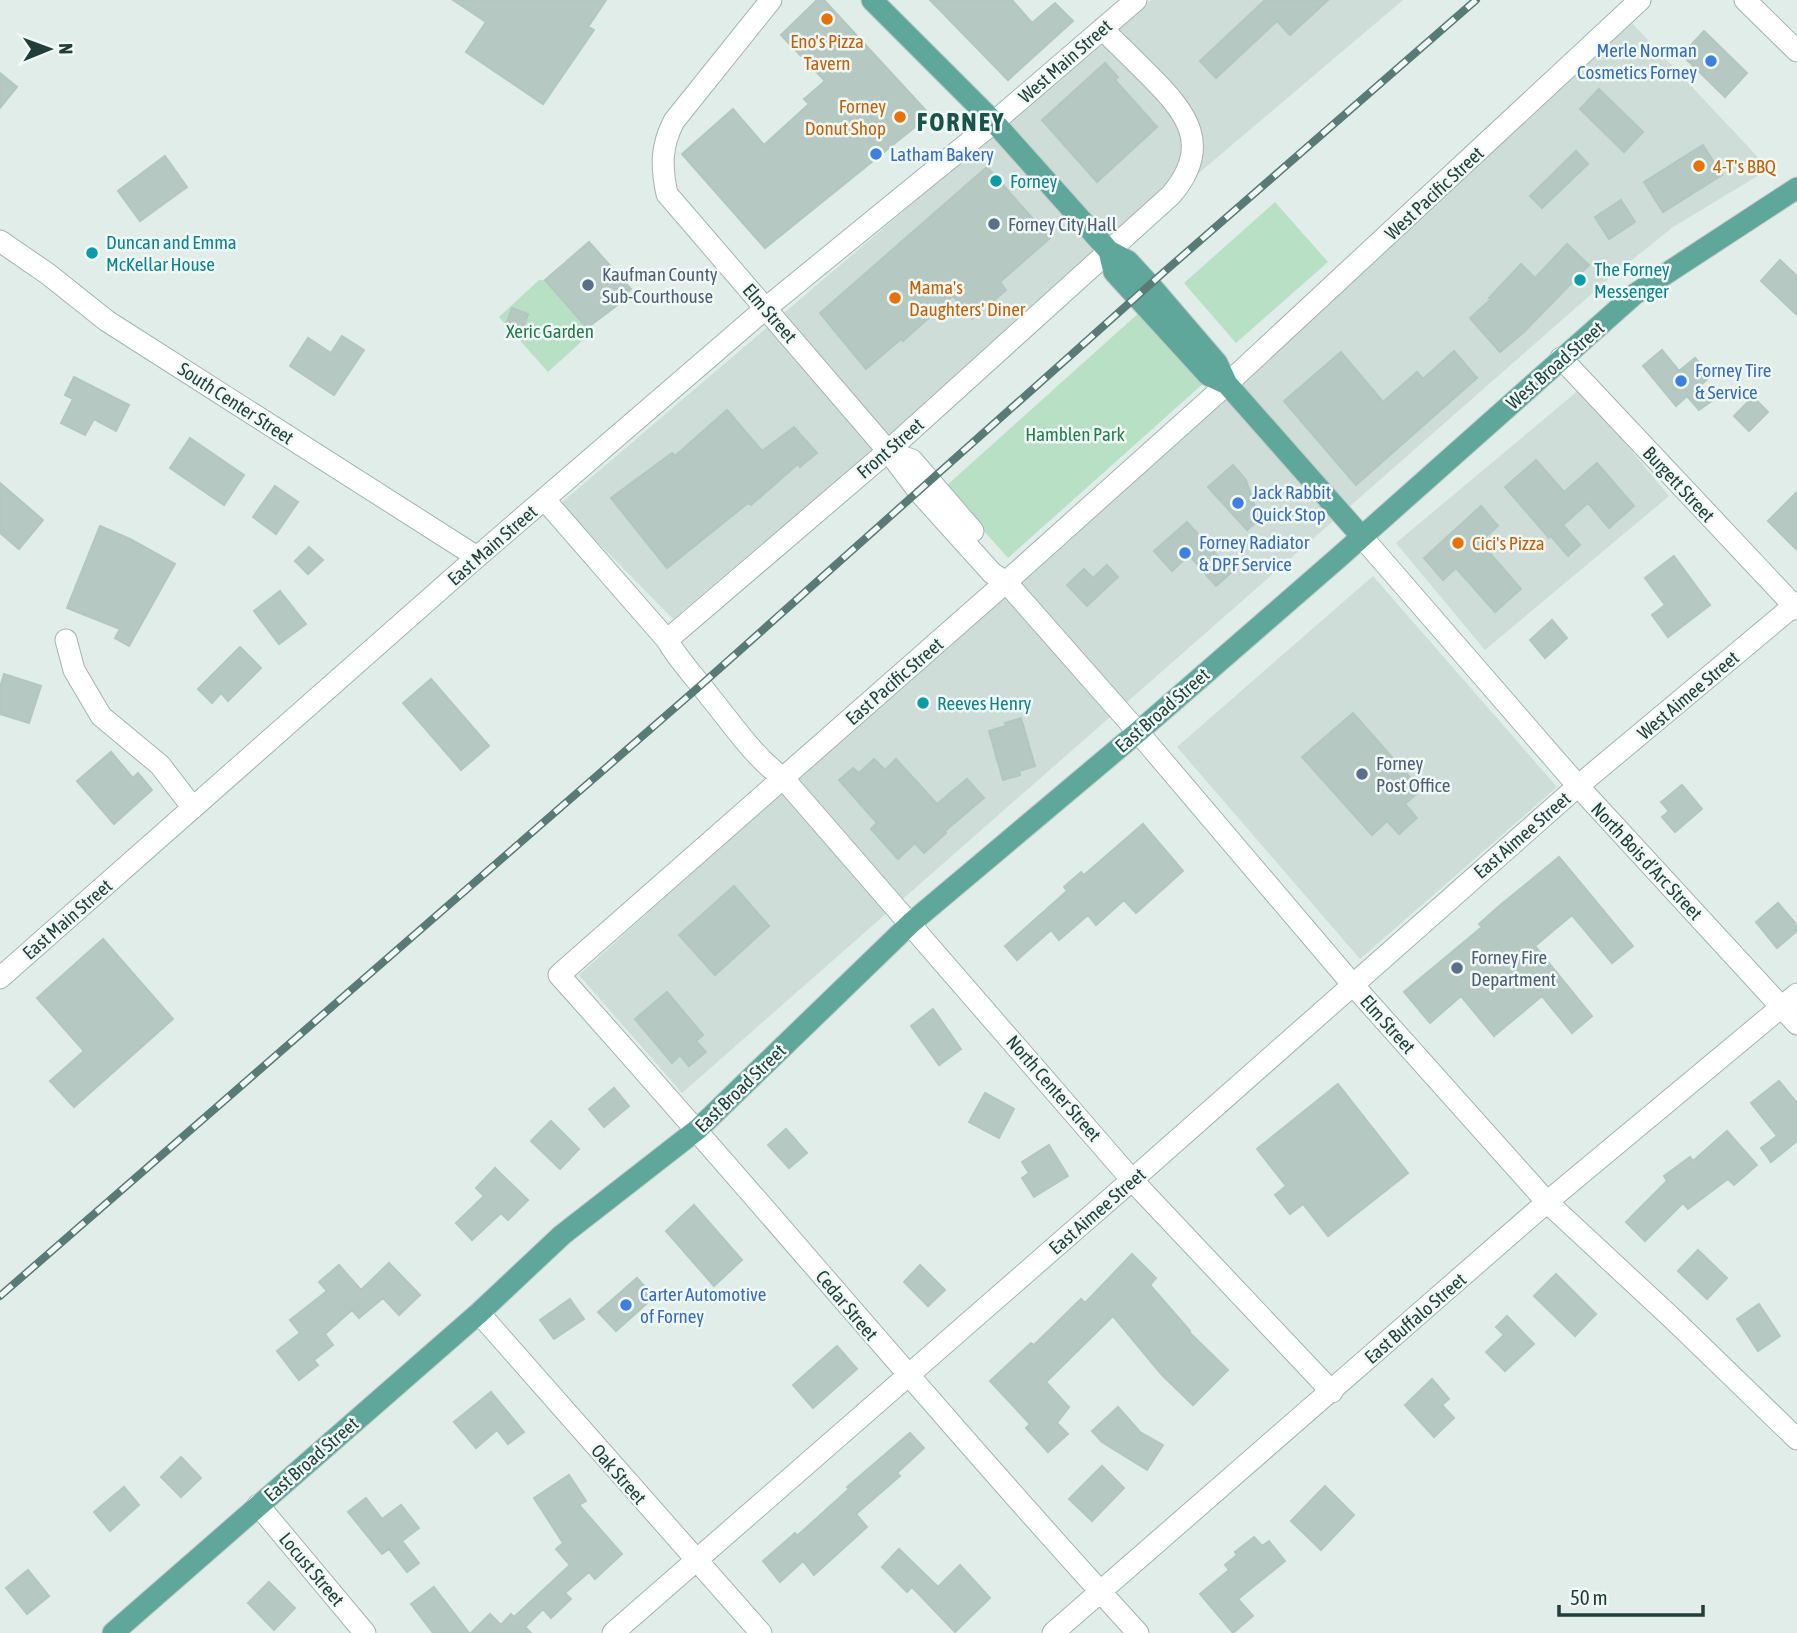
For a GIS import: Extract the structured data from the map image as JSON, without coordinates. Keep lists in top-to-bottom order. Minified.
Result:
{"streets":{"main road":["West Broad Street","East Broad Street"],"street":["West Main Street","West Pacific Street","Elm Street","South Center Street","Front Street","Burgett Street","East Main Street","East Pacific Street","West Aimee Street","East Aimee Street","North Bois d’Arc Street","North Center Street","Cedar Street","East Buffalo Street","Oak Street","Locust Street"]},"crossings":[["West Main Street","Front Street"],["West Main Street","East Main Street"],["West Pacific Street","East Pacific Street"],["Elm Street","Front Street"],["Elm Street","East Main Street"],["Elm Street","East Pacific Street"],["Elm Street","East Broad Street"],["Elm Street","East Aimee Street"],["Elm Street","East Buffalo Street"],["West Broad Street","Burgett Street"],["West Broad Street","East Broad Street"],["West Broad Street","North Bois d’Arc Street"],["South Center Street","East Main Street"],["Front Street","North Center Street"],["Burgett Street","West Aimee Street"],["East Pacific Street","North Center Street"],["East Pacific Street","Cedar Street"],["West Aimee Street","East Aimee Street"],["West Aimee Street","North Bois d’Arc Street"],["East Broad Street","North Bois d’Arc Street"],["East Broad Street","North Center Street"],["East Broad Street","Cedar Street"],["East Broad Street","Oak Street"],["East Broad Street","Locust Street"],["East Aimee Street","North Bois d’Arc Street"],["East Aimee Street","North Center Street"],["East Aimee Street","Cedar Street"],["East Aimee Street","Oak Street"],["North Bois d’Arc Street","East Buffalo Street"],["North Center Street","East Buffalo Street"],["Cedar Street","East Buffalo Street"]],"districts":["FORNEY"],"parks":["Xeric Garden","Hamblen Park"],"places":["Eno's Pizza Tavern","Merle Norman Cosmetics Forney","Forney Donut Shop","Latham Bakery","4-T's BBQ","Forney","Forney City Hall","Duncan and Emma McKellar House","The Forney Messenger","Kaufman County Sub-Courthouse","Mama's Daughters' Diner","Forney Tire & Service","Jack Rabbit Quick Stop","Cici's Pizza","Forney Radiator & DPF Service","Reeves Henry","Forney Post Office","Forney Fire Department","Carter Automotive of Forney"],"scale_bar":"50 m","north":"right"}
